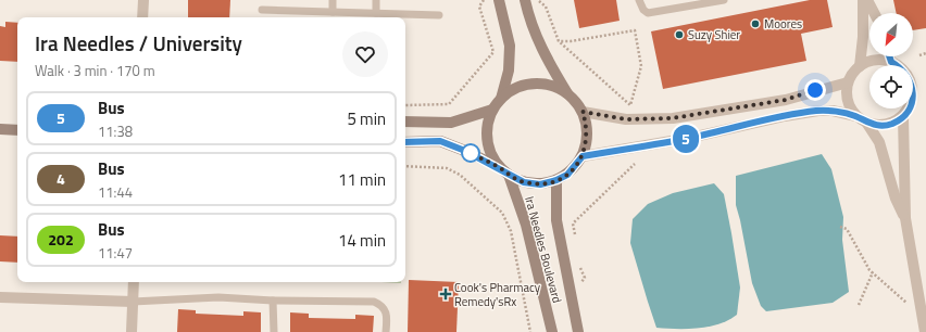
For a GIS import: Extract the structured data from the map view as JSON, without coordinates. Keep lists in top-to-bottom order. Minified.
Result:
{"streets":{"main road":["Ira Needles Boulevard"]},"places":{"other":["Moores","Suzy Shier"],"health":["Cook's Pharmacy Remedy'sRx"]},"lines":["bus line 5"],"north":"bottom left","page":{"on_map":"5","heading":["Ira Needles / University","Walk · 3 min · 170 m"],"list":[{"mark":"5","name":"Bus","note":"11:38","value":"5 min"},{"mark":"4","name":"Bus","note":"11:44","value":"11 min"},{"mark":"202","name":"Bus","note":"11:47","value":"14 min"}]}}
